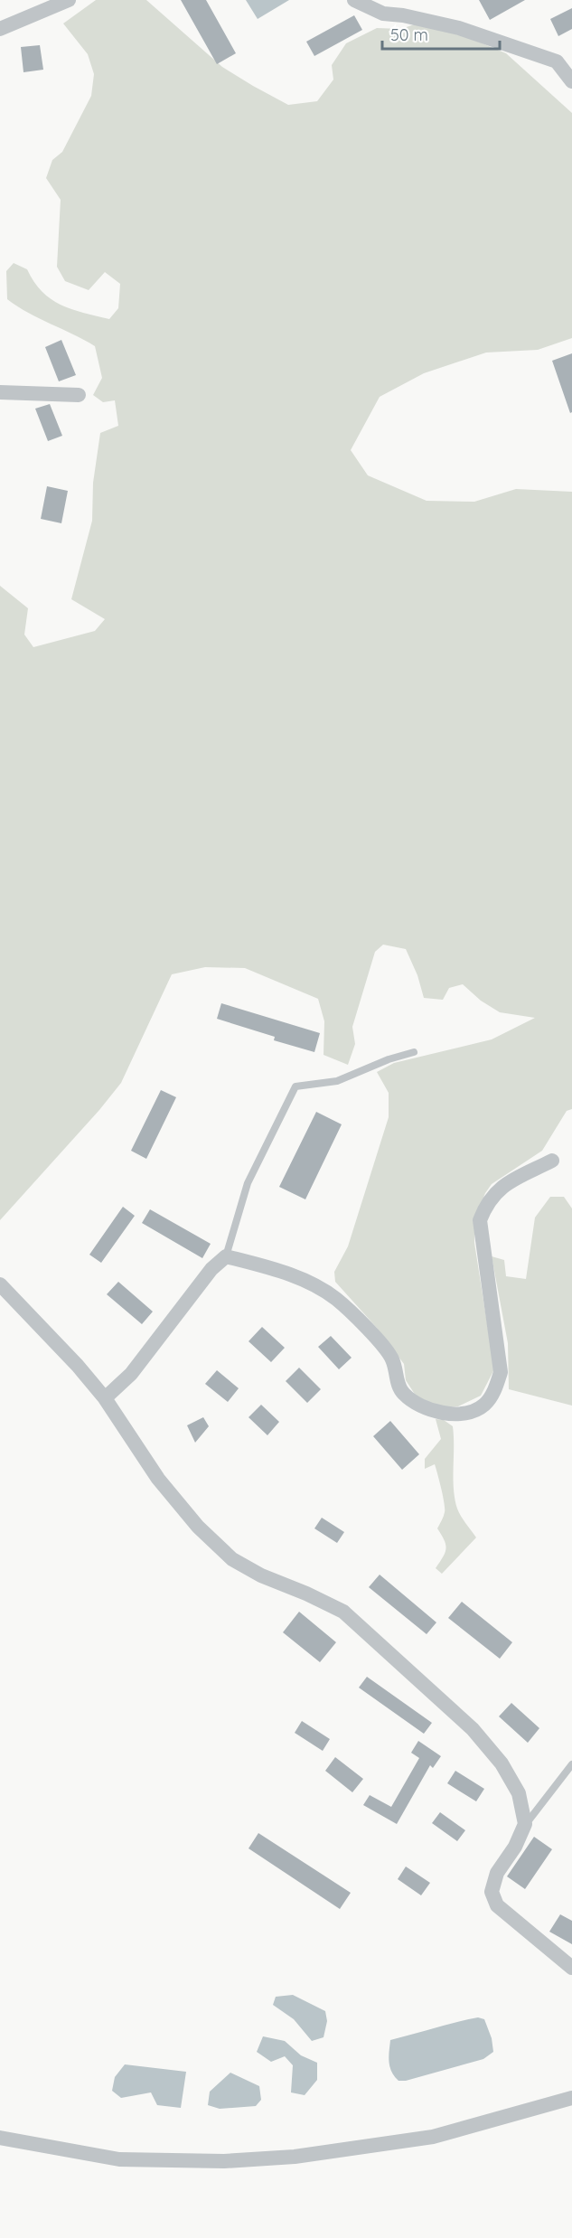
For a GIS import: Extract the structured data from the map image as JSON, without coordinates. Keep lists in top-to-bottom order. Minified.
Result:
{"scale_bar":"50 m"}
